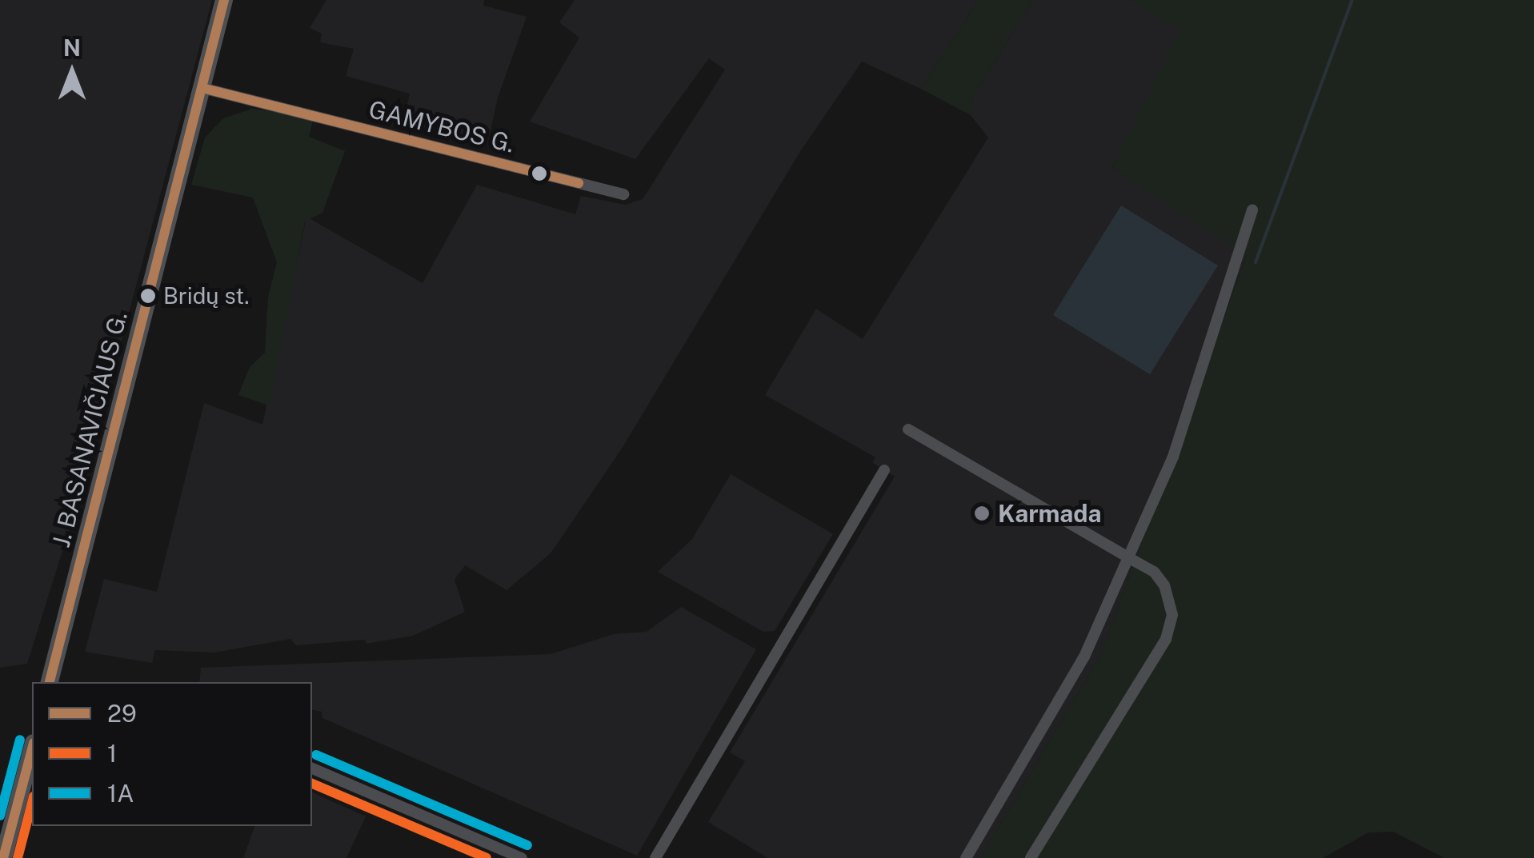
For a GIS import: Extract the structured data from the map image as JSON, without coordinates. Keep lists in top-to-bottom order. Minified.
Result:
{"streets":{"main road":["J. BASANAVIČIAUS G."],"street":["GAMYBOS G."]},"crossings":[["GAMYBOS G.","J. BASANAVIČIAUS G."]],"places":["Bridų st.","Karmada"],"lines":["transit line 29","transit line 1A","transit line 1"],"legend":["29","1","1A"],"north":"top"}
